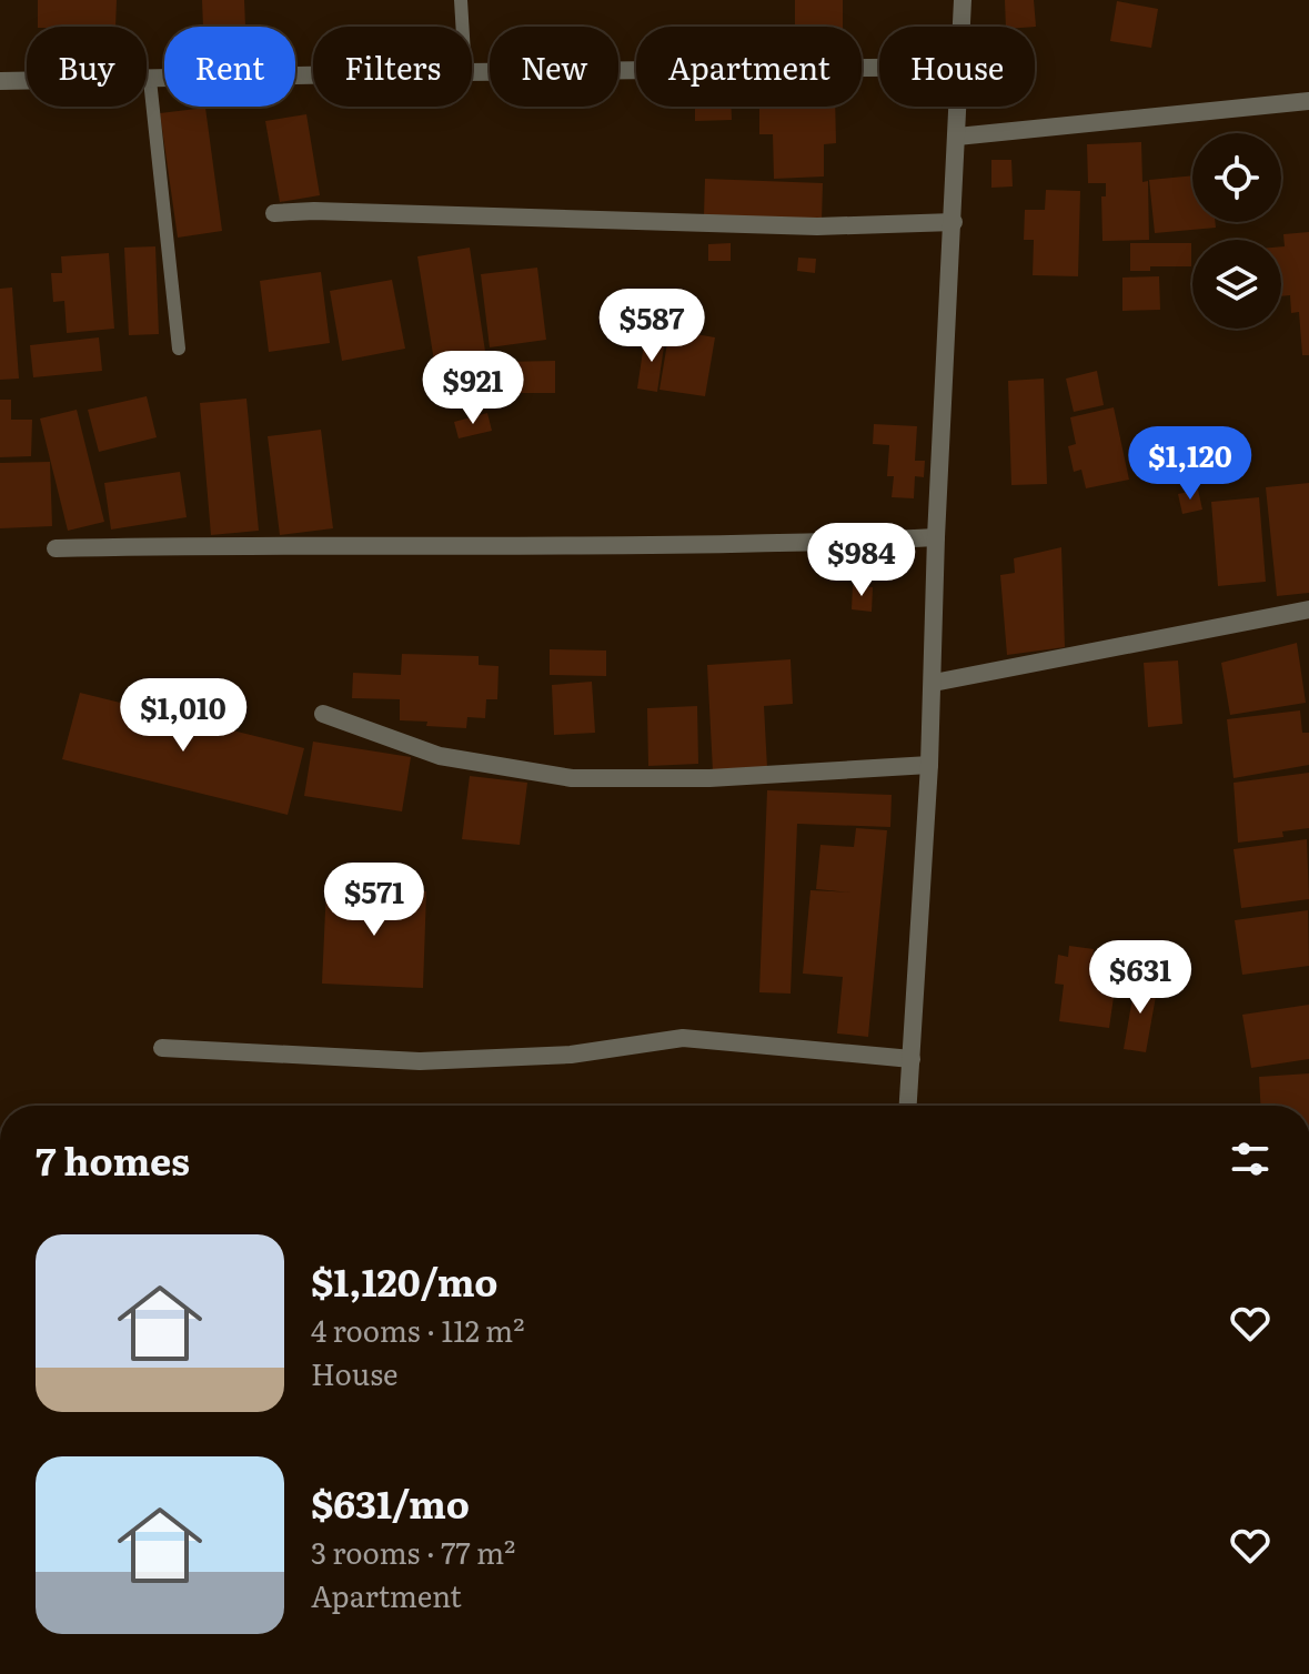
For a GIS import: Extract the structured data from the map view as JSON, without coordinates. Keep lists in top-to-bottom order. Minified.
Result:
{"page":{"chip":["Buy","Rent","Filters","New","Apartment","House"],"price":["$587","$921","$1,120","$984","$1,010","$571","$631"],"heading":"7 homes","list":[{"name":"$1,120/mo","note":"4 rooms · 112 m² · House"},{"name":"$631/mo","note":"3 rooms · 77 m² · Apartment"}]}}
